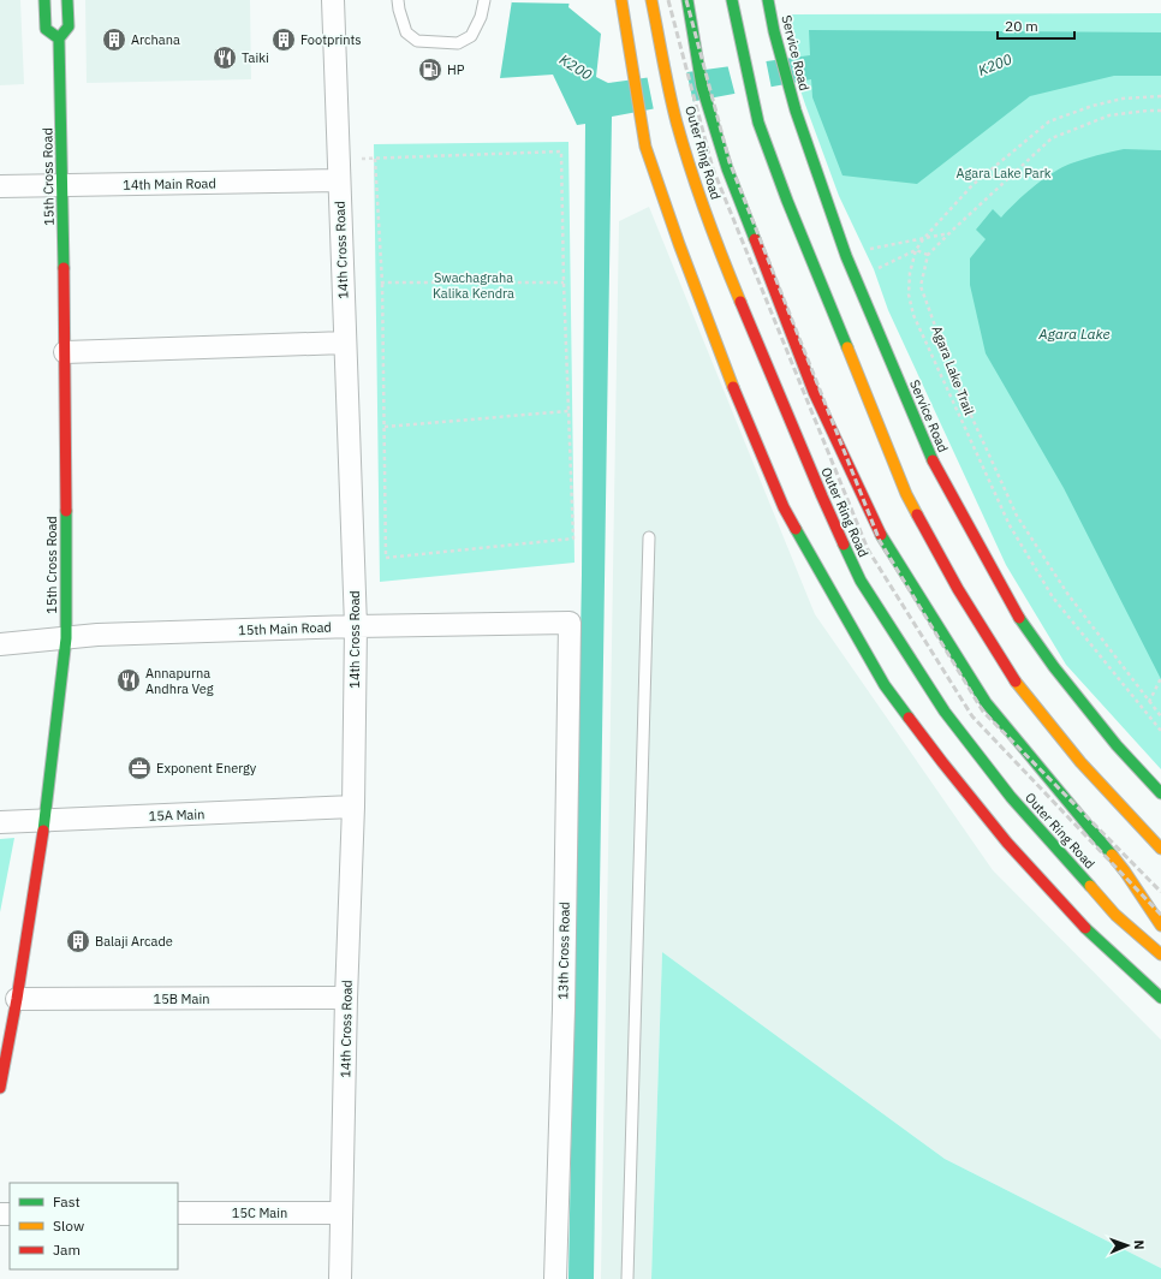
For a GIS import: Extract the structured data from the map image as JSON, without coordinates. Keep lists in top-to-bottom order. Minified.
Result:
{"streets":{"main road":["Service Road","Outer Ring Road","15th Cross Road"],"street":["14th Main Road","14th Cross Road","15th Main Road","15A Main","13th Cross Road","15B Main","15C Main"],"path":["Agara Lake Trail"]},"crossings":[["15th Cross Road","14th Main Road"],["15th Cross Road","15th Main Road"],["15th Cross Road","15A Main"],["15th Cross Road","15B Main"],["14th Main Road","14th Cross Road"],["14th Cross Road","15th Main Road"],["14th Cross Road","15A Main"],["14th Cross Road","15B Main"],["14th Cross Road","15C Main"],["15th Main Road","13th Cross Road"]],"water":["K200","Agara Lake"],"parks":["Agara Lake Park","Swachagraha Kalika Kendra"],"places":{"building":["Archana","Footprints","Balaji Arcade"],"restaurant":["Taiki","Annapurna Andhra Veg"],"fuel station":["HP"],"office":["Exponent Energy"]},"legend":["Fast","Slow","Jam"],"scale_bar":"20 m","north":"right"}
